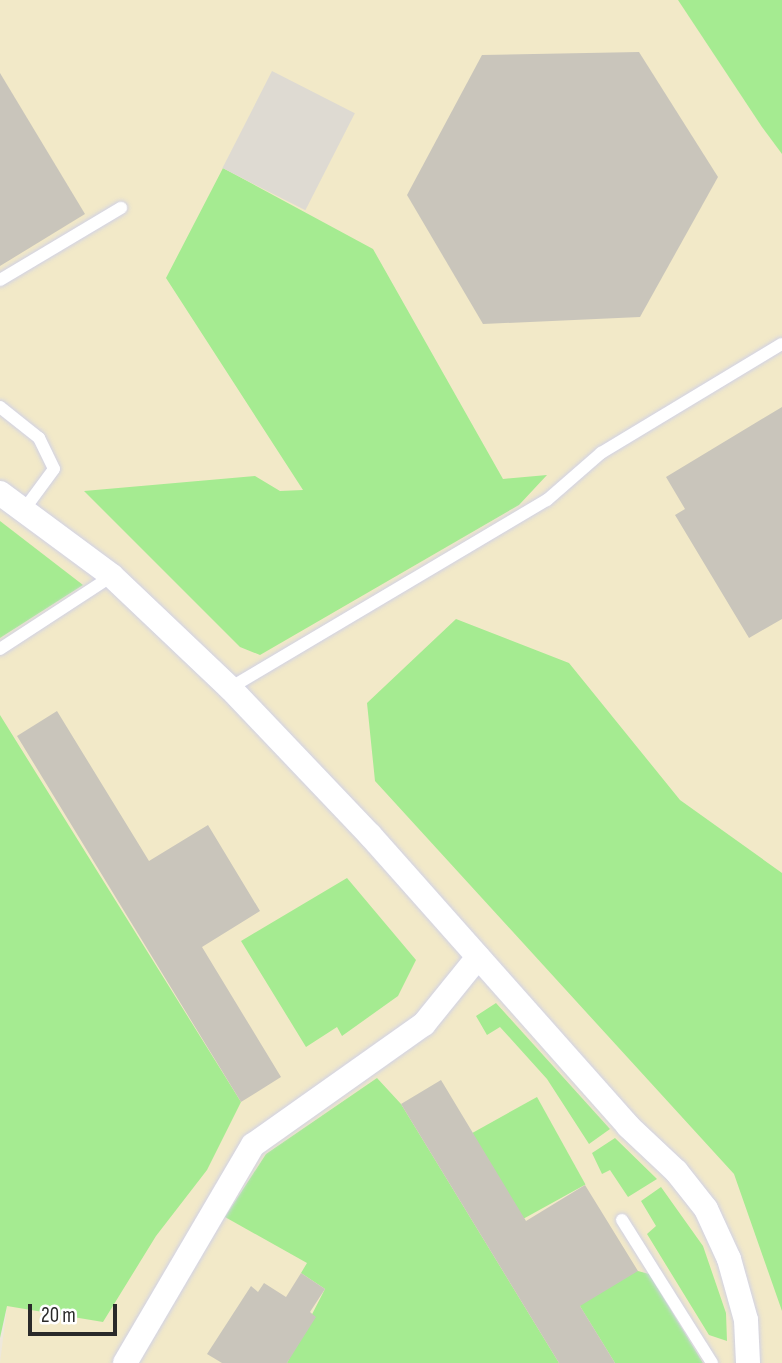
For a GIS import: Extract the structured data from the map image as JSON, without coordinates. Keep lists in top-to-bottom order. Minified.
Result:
{"scale_bar":"20 m"}
